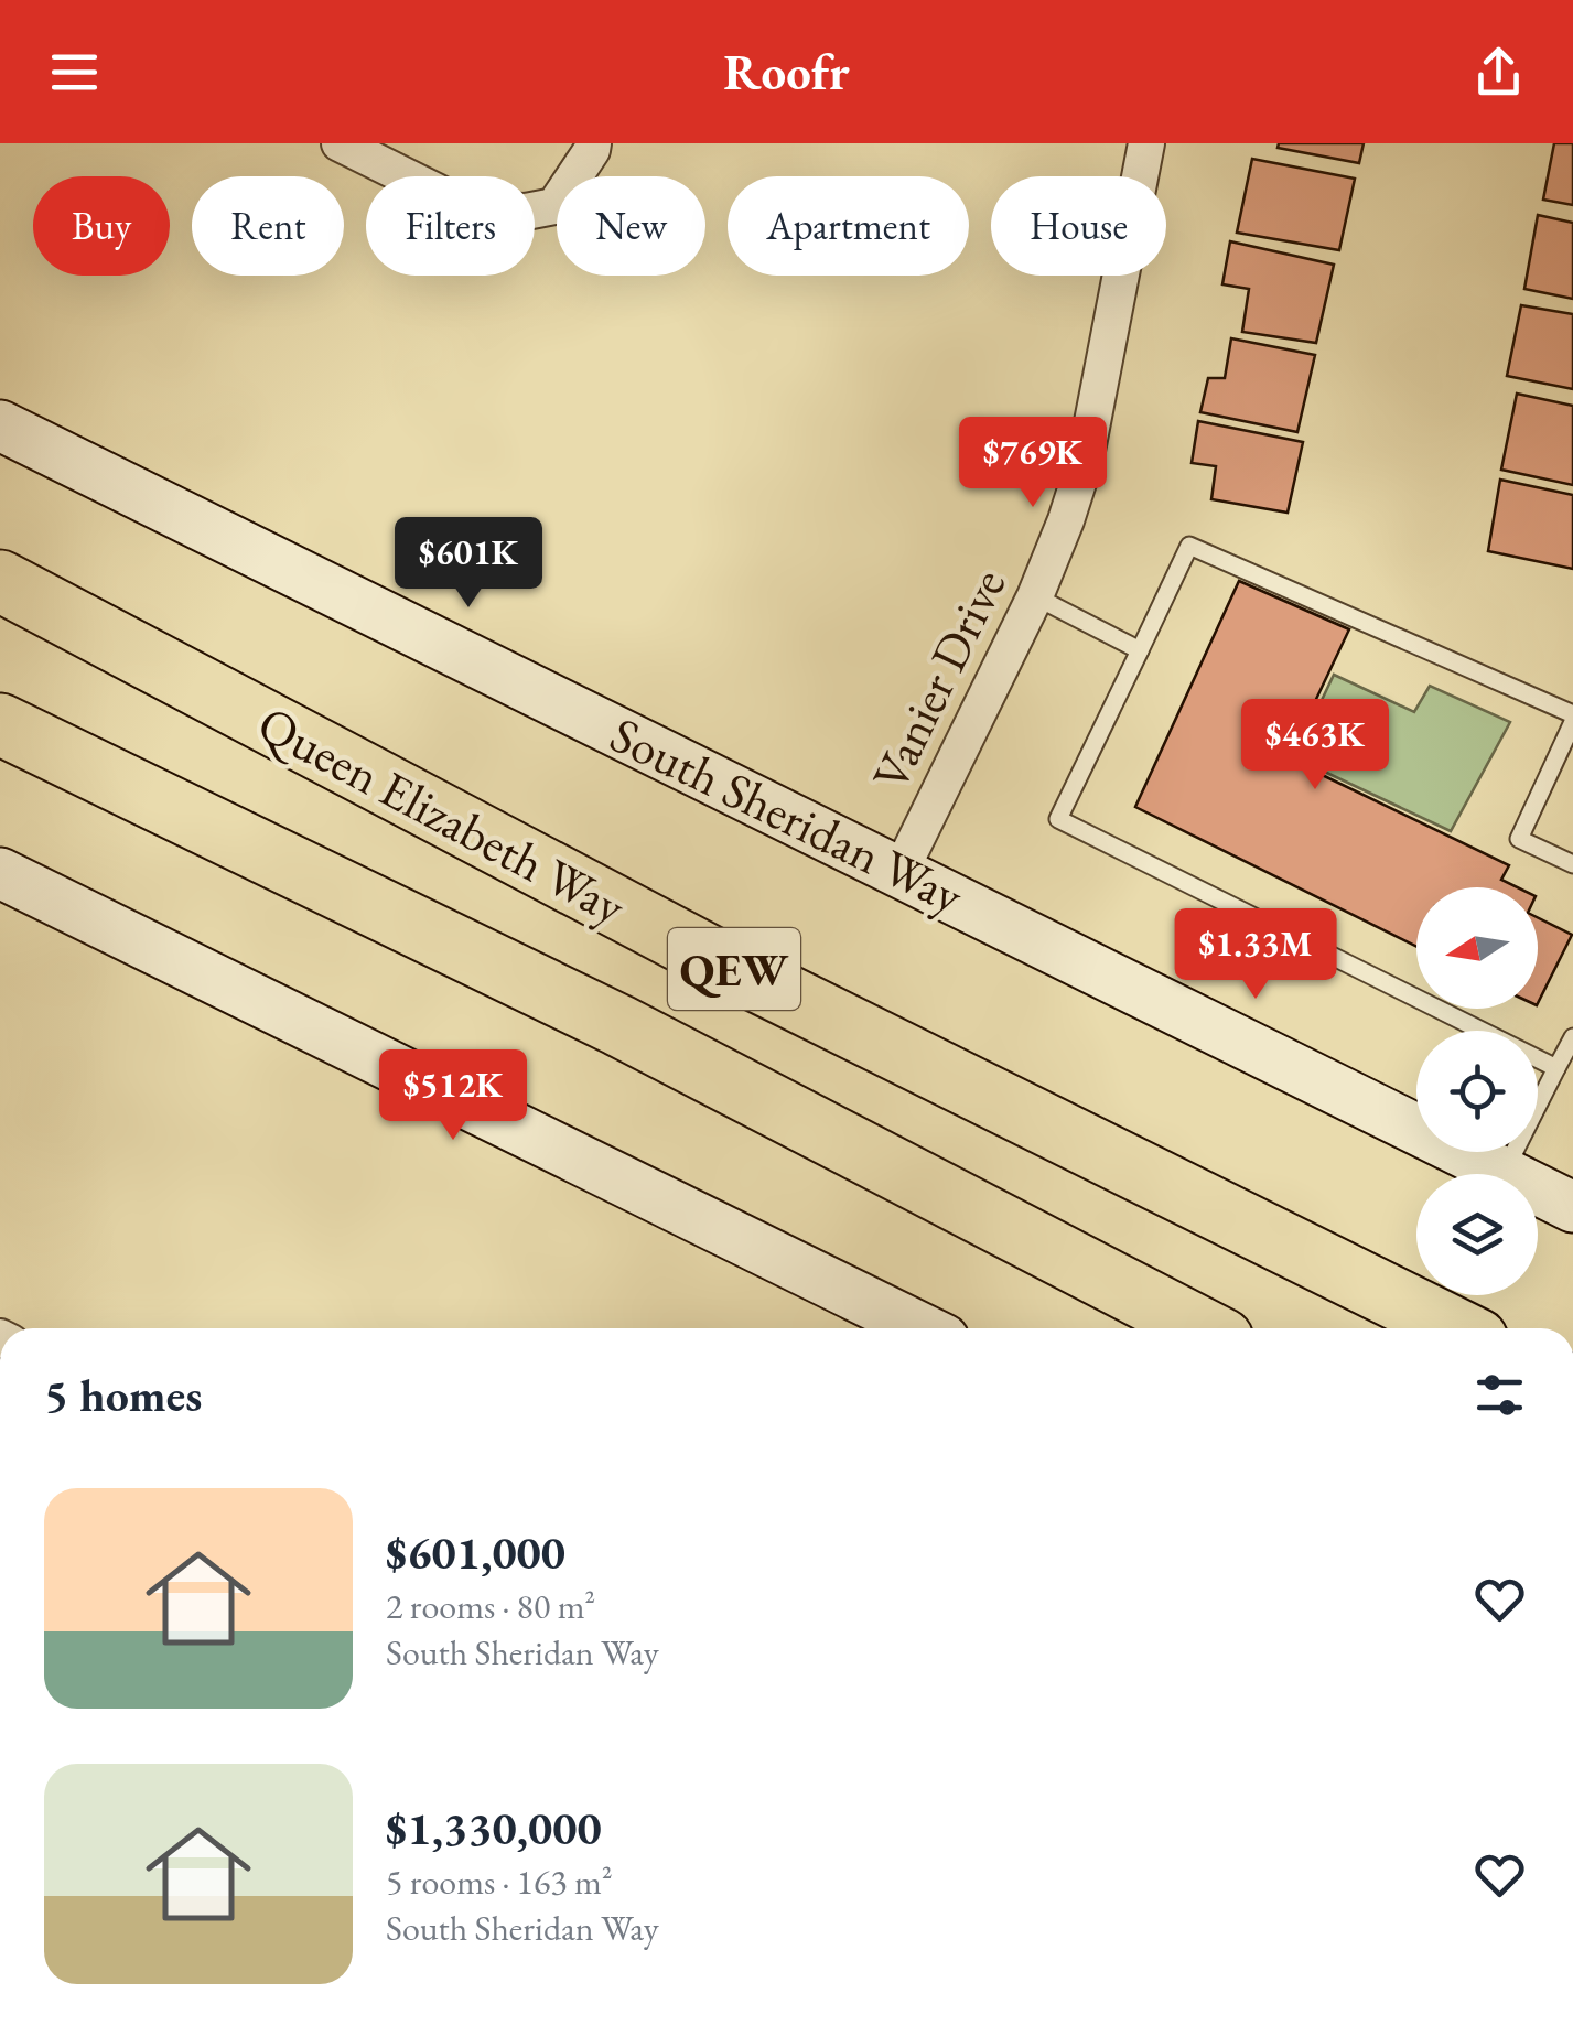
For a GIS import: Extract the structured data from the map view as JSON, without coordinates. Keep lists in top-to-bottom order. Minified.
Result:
{"streets":{"highway":["Queen Elizabeth Way","QEW"],"street":["Vanier Drive","South Sheridan Way"]},"crossings":[["Vanier Drive","South Sheridan Way"]],"north":"left","page":{"header":"Roofr","chip":["Buy","Rent","Filters","New","Apartment","House"],"price":["$769K","$601K","$463K","$1.33M","$512K"],"heading":"5 homes","list":[{"name":"$601,000","note":"2 rooms · 80 m² · South Sheridan Way"},{"name":"$1,330,000","note":"5 rooms · 163 m² · South Sheridan Way"}]}}
